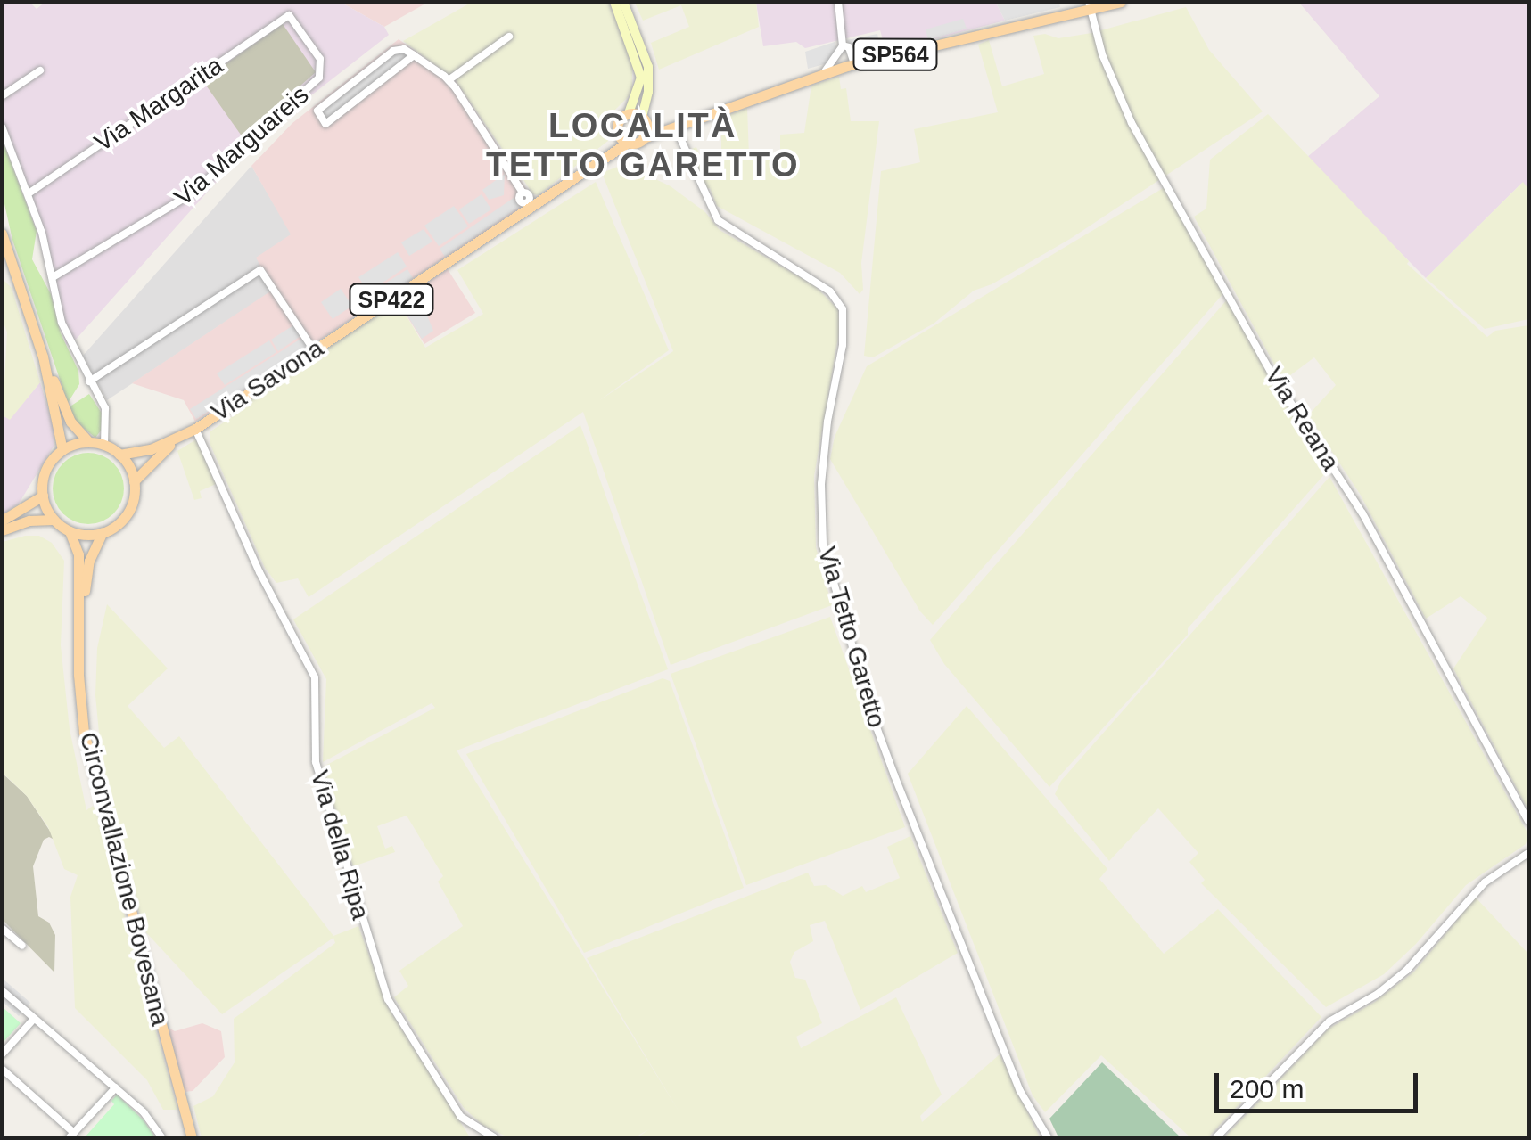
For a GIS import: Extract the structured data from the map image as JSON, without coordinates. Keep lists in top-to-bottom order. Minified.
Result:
{"streets":{"main road":["SP564","SP422","Via Savona","Circonvallazione Bovesana"],"street":["Via Margarita","Via Marguareis","Via Reana","Via Tetto Garetto","Via della Ripa"]},"crossings":[["SP564","SP422"],["SP564","Via Savona"],["SP564","Via Reana"],["SP564","Via Tetto Garetto"],["Via Margarita","Via Marguareis"],["SP422","Via Savona"],["Via Savona","Via della Ripa"],["Via Savona","Circonvallazione Bovesana"]],"districts":["LOCALITÀ TETTO GARETTO"],"scale_bar":"200 m"}
